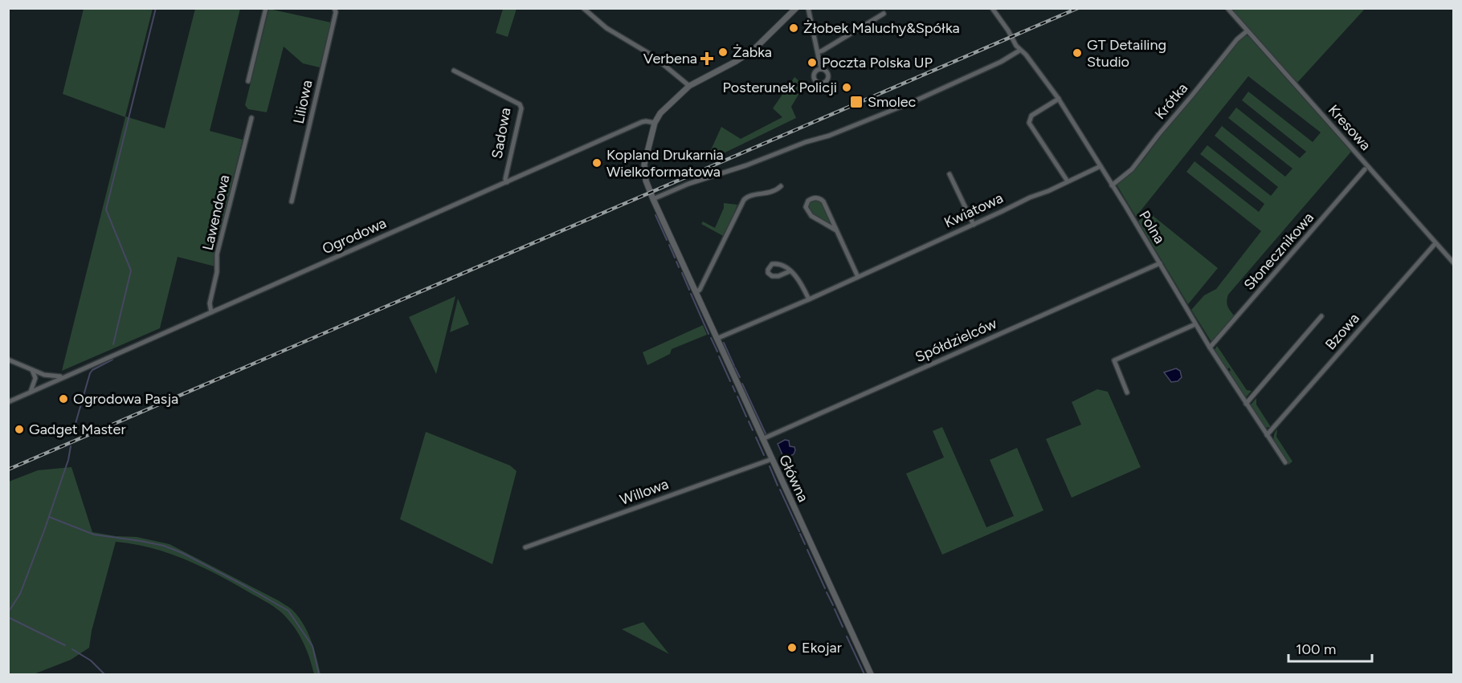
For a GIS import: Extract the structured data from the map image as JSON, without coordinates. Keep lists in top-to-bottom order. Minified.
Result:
{"streets":{"street":["Krótka","Liliowa","Kresowa","Sadowa","Kwiatowa","Lawendowa","Polna","Ogrodowa","Słonecznikowa","Bzowa","Spółdzielców","Główna","Willowa"]},"crossings":[["Krótka","Kresowa"],["Krótka","Polna"],["Kresowa","Bzowa"],["Sadowa","Ogrodowa"],["Kwiatowa","Polna"],["Kwiatowa","Główna"],["Lawendowa","Ogrodowa"],["Polna","Słonecznikowa"],["Polna","Bzowa"],["Polna","Spółdzielców"],["Ogrodowa","Główna"],["Spółdzielców","Główna"],["Główna","Willowa"]],"places":{"other":["Żłobek Maluchy&Spółka","Żabka","GT Detailing Studio","Poczta Polska UP","Posterunek Policji","Kopland Drukarnia Wielkoformatowa","Ogrodowa Pasja","Gadget Master","Ekojar"],"health":["Verbena"],"transit":["Smolec"]},"scale_bar":"100 m"}
